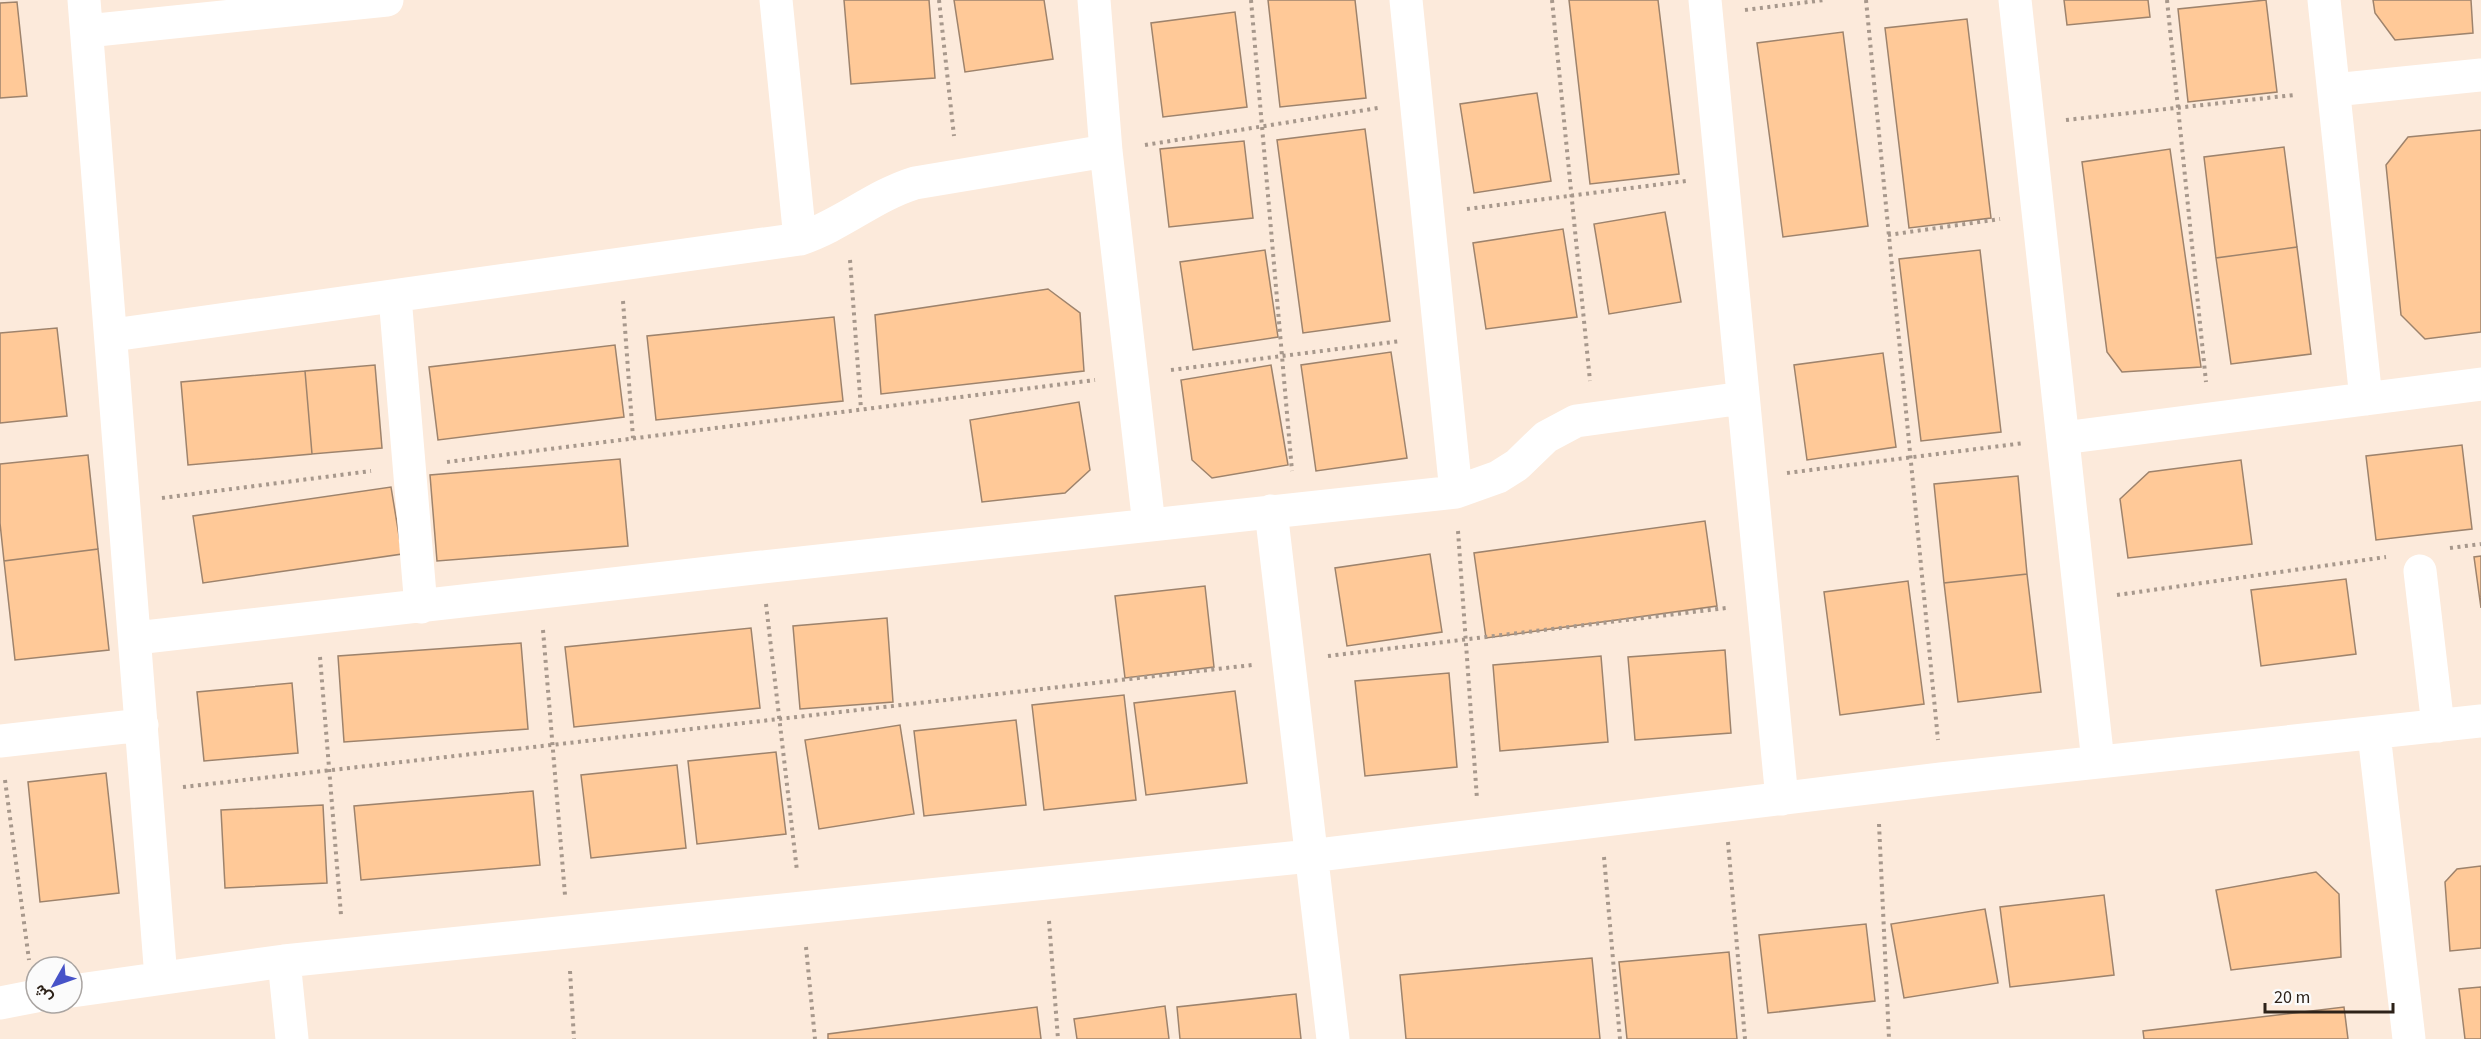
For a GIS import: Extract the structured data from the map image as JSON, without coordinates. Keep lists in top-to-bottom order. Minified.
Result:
{"scale_bar":"20 m","north":"bottom left"}
